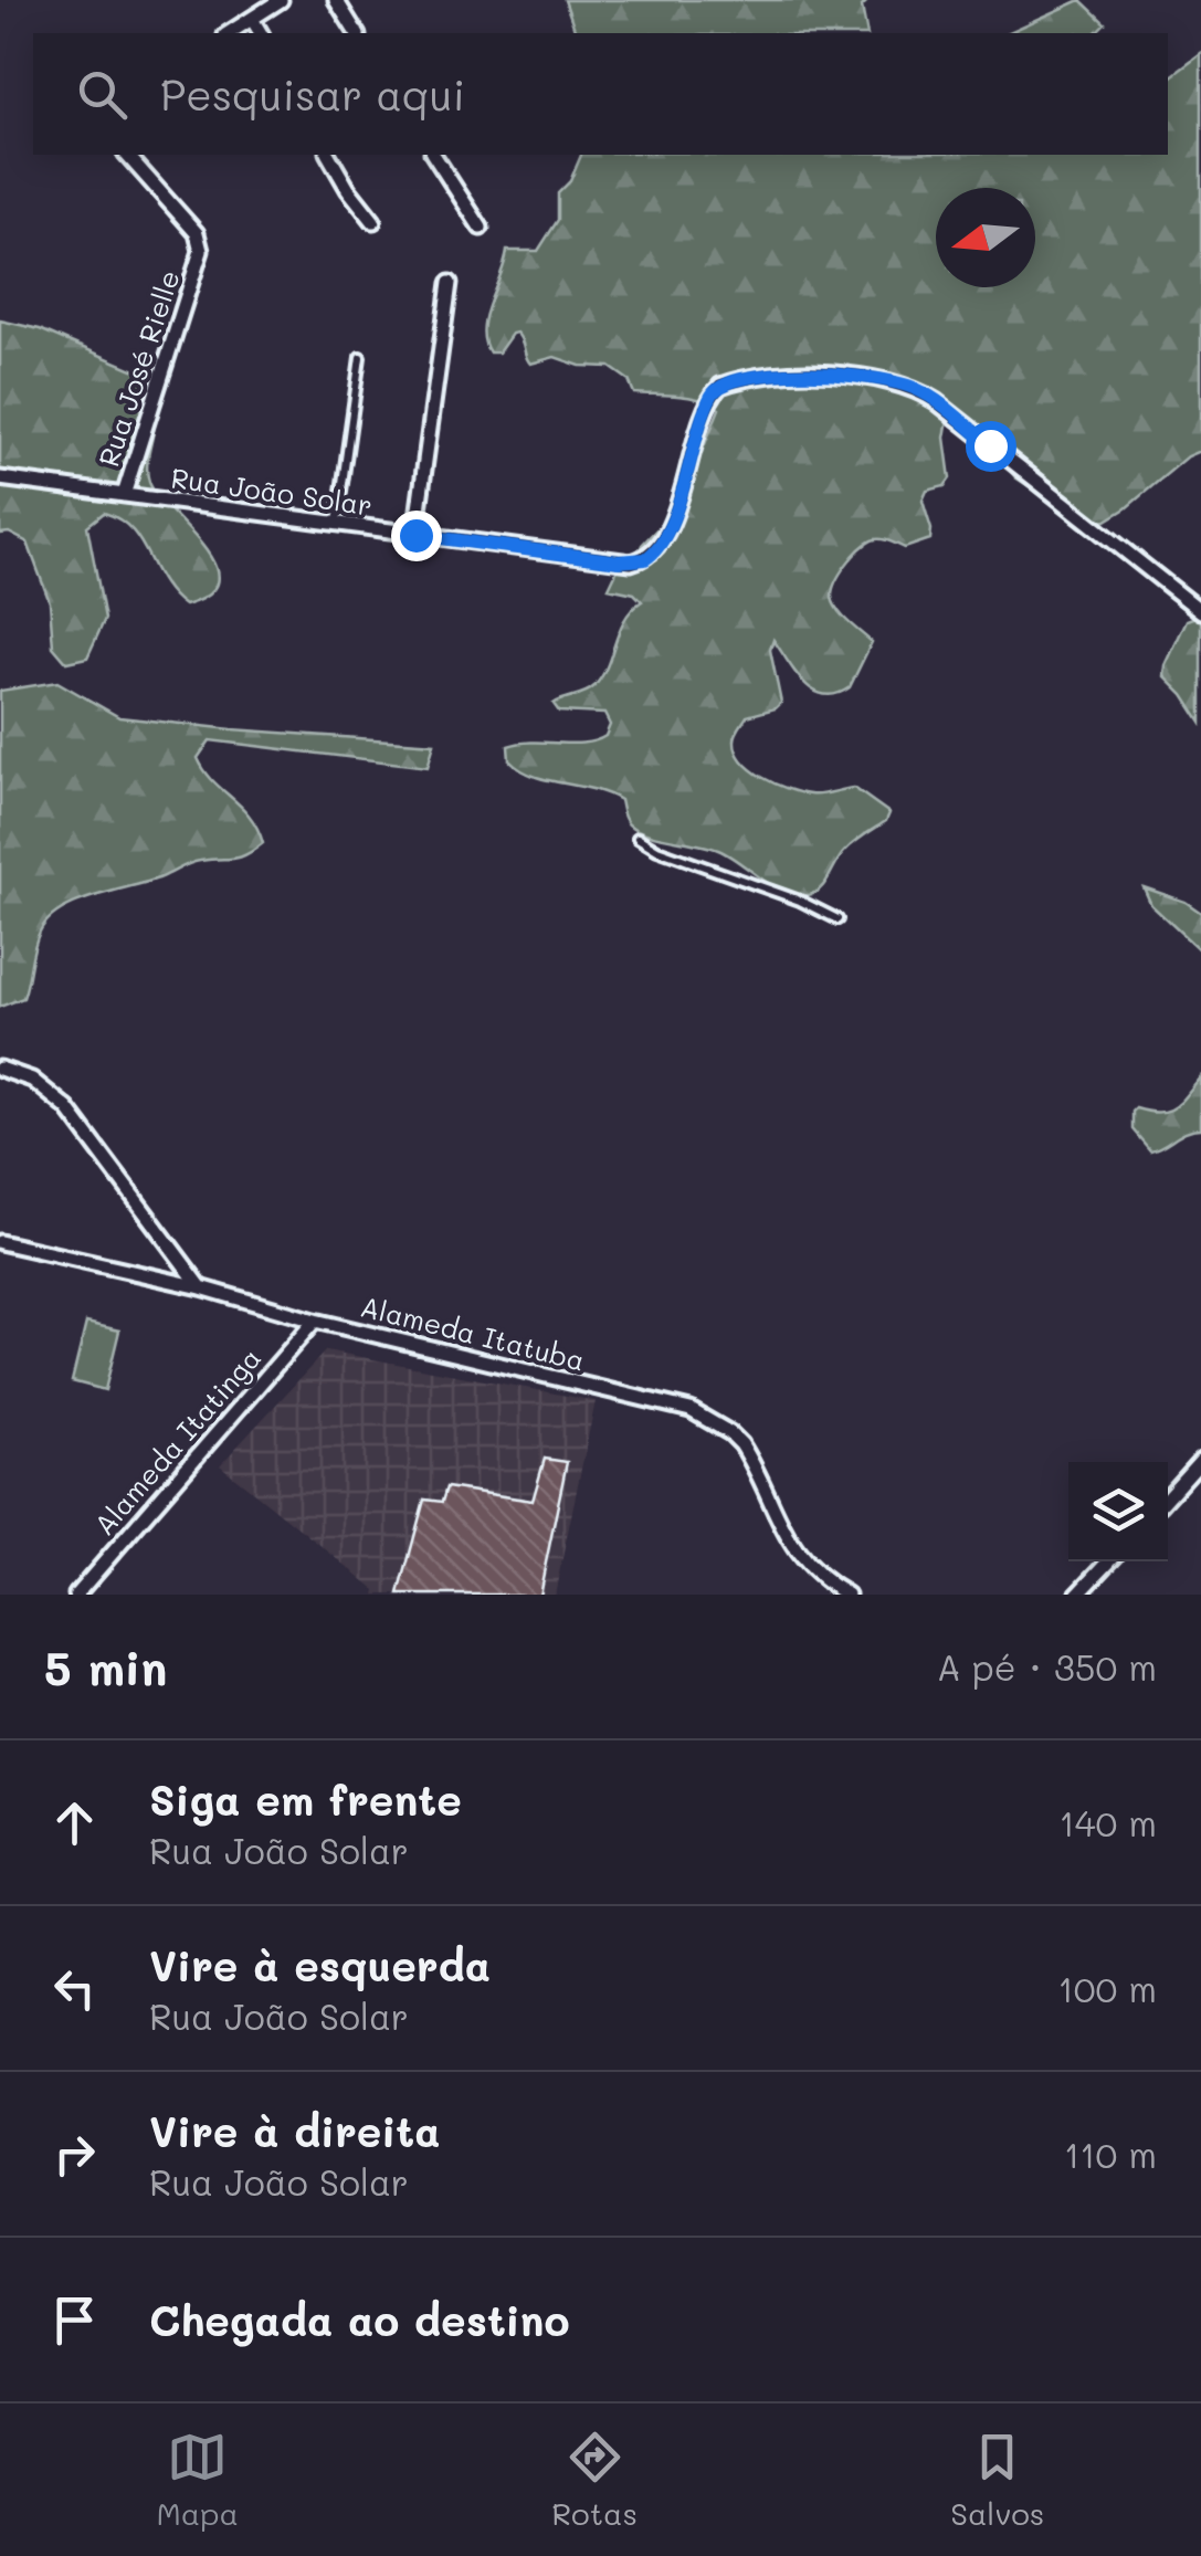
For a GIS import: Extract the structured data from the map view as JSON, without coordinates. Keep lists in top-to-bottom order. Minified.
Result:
{"streets":{"street":["Rua José Rielle","Rua João Solar","Alameda Itatuba","Alameda Itatinga"]},"crossings":[["Rua José Rielle","Rua João Solar"],["Alameda Itatuba","Alameda Itatinga"]],"north":"left","page":{"search":"Pesquisar aqui","heading":["5 min","A pé · 350 m"],"list":[["Siga em frente","Rua João Solar","140 m"],["Vire à esquerda","Rua João Solar","100 m"],["Vire à direita","Rua João Solar","110 m"],"Chegada ao destino"],"nav":["Mapa","Rotas","Salvos"]}}
